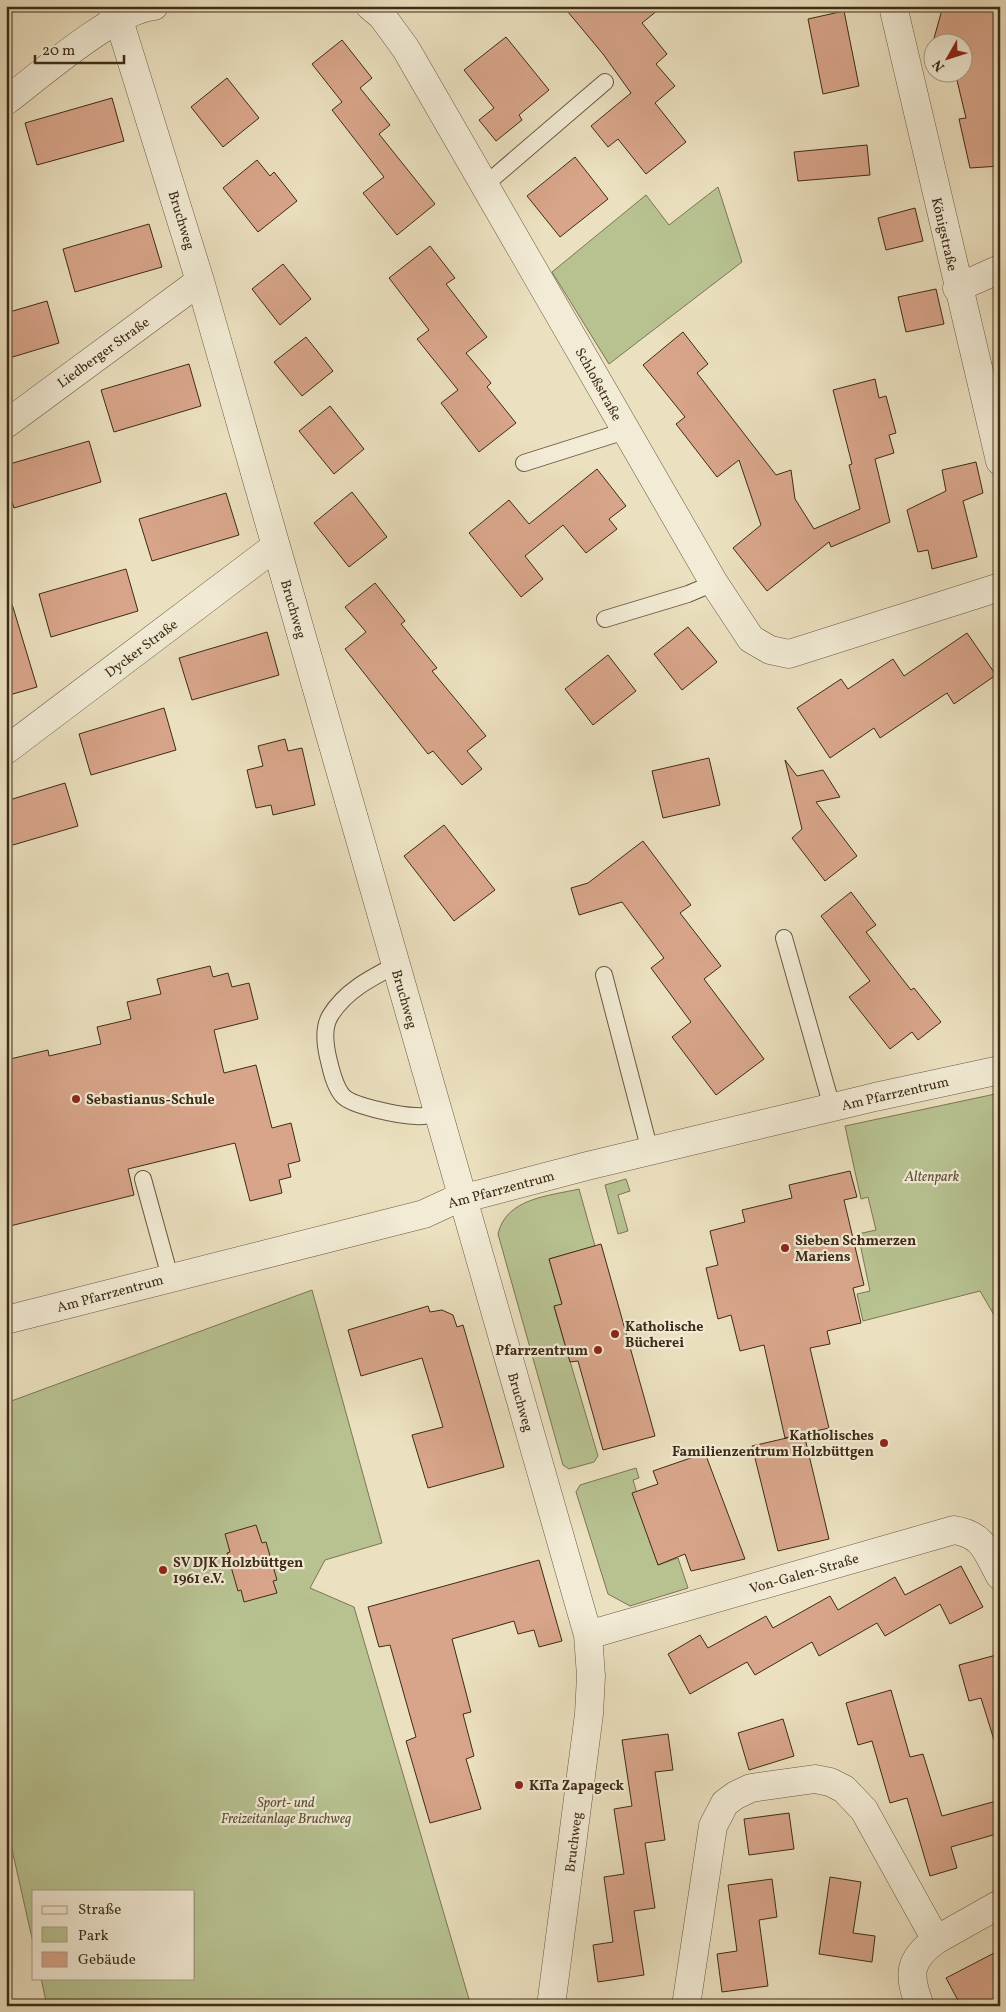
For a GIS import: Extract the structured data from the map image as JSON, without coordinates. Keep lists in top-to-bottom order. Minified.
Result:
{"streets":{"street":["Bruchweg","Königstraße","Liedberger Straße","Schloßstraße","Dycker Straße","Am Pfarrzentrum","Von-Galen-Straße"]},"crossings":[["Bruchweg","Liedberger Straße"],["Bruchweg","Dycker Straße"],["Bruchweg","Am Pfarrzentrum"],["Bruchweg","Von-Galen-Straße"]],"parks":["Altenpark","Sport- und Freizeitanlage Bruchweg"],"places":["Sebastianus-Schule","Sieben Schmerzen Mariens","Katholische Bücherei","Pfarrzentrum","Katholisches Familienzentrum Holzbüttgen","SV DJK Holzbüttgen 1961 e.V.","KiTa Zapageck"],"legend":["Straße","Park","Gebäude"],"scale_bar":"20 m","north":"bottom left"}
